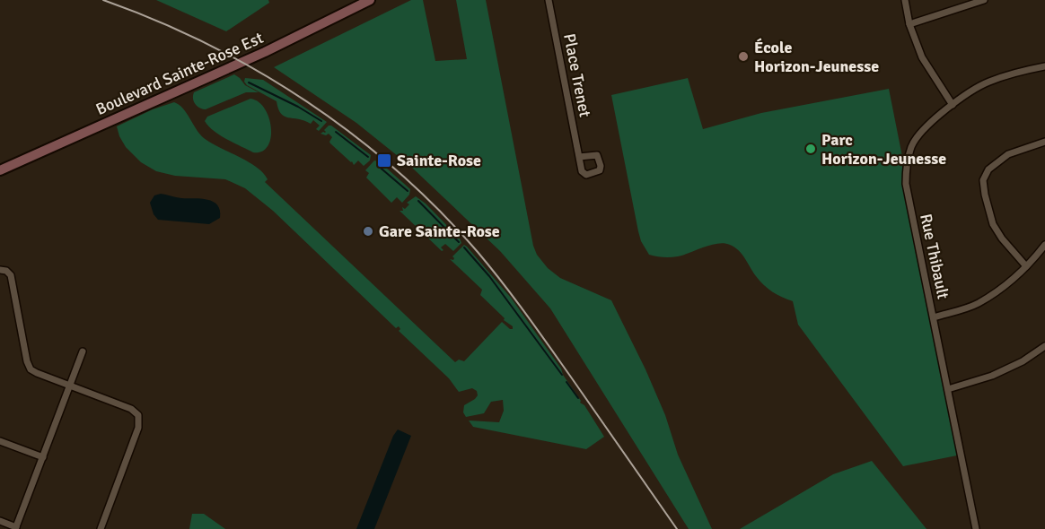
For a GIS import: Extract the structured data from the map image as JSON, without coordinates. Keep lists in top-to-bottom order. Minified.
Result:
{"streets":{"street":["Boulevard Sainte-Rose Est","Place Trenet","Rue Thibault"]},"places":{"other":["École Horizon-Jeunesse","Parc Horizon-Jeunesse","Gare Sainte-Rose"],"transit":["Sainte-Rose"]}}
